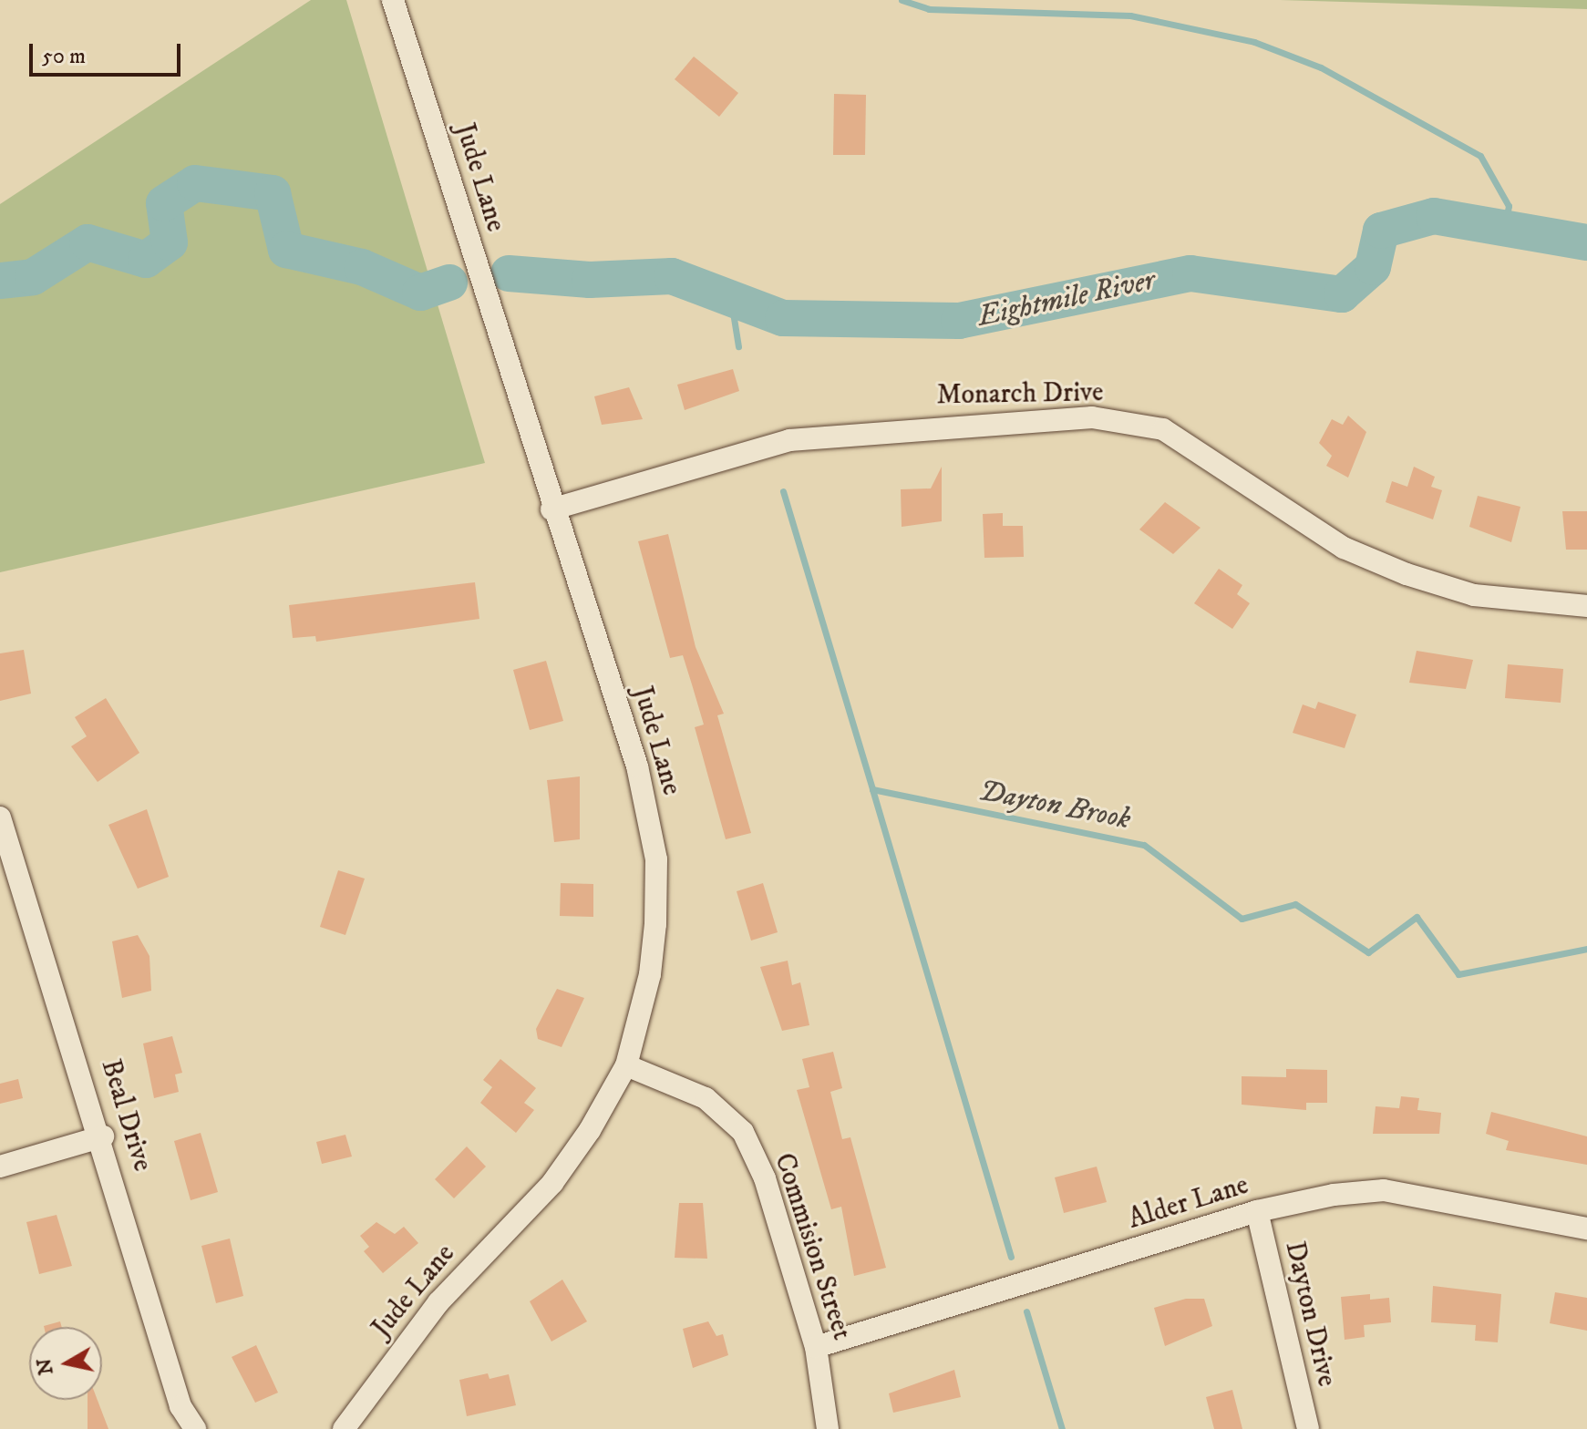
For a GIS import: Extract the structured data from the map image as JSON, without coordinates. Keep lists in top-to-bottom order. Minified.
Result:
{"streets":{"street":["Jude Lane","Monarch Drive","Beal Drive","Alder Lane","Commision Street","Dayton Drive"]},"crossings":[["Jude Lane","Monarch Drive"],["Jude Lane","Commision Street"],["Alder Lane","Commision Street"],["Alder Lane","Dayton Drive"]],"water":["Eightmile River","Dayton Brook"],"scale_bar":"50 m","north":"left"}
